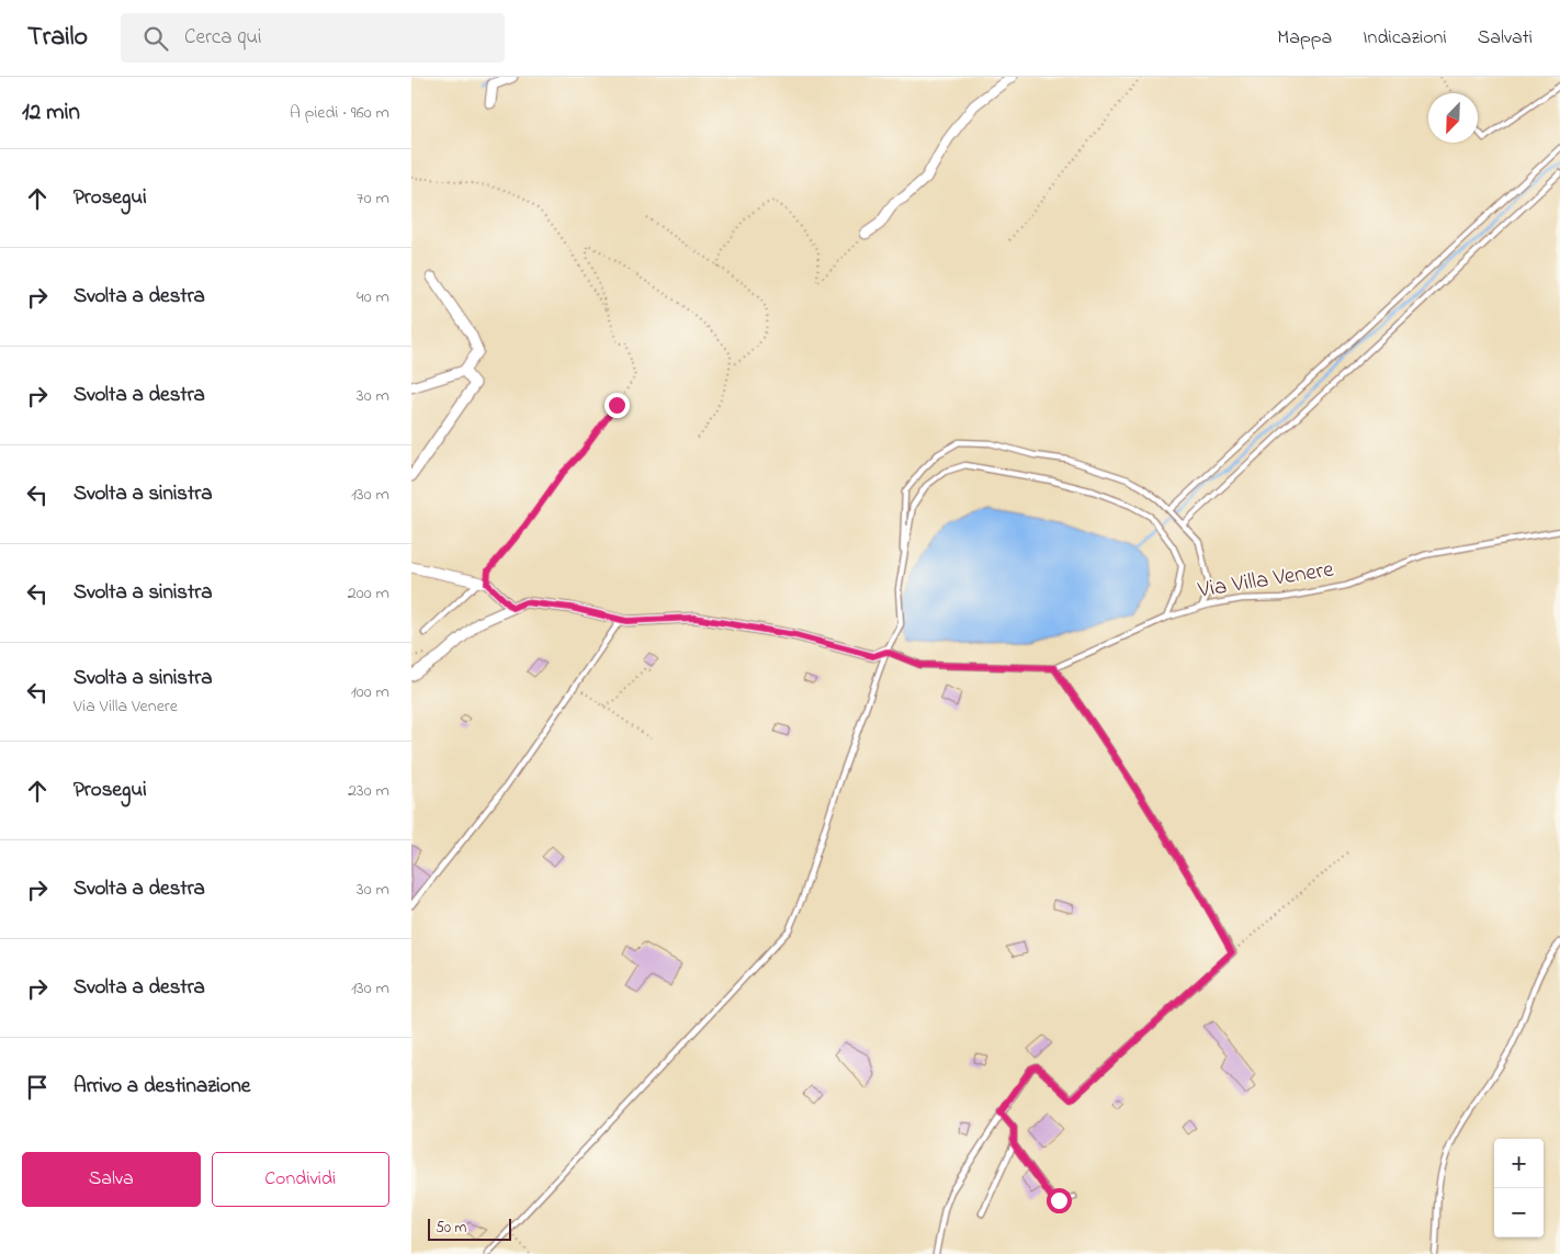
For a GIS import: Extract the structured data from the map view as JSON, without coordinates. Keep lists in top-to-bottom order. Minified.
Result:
{"streets":{"lane":["Via Villa Venere"]},"scale_bar":"50 m","north":"bottom left","page":{"header":"Trailo","search":"Cerca qui","nav":["Mappa","Indicazioni","Salvati"],"heading":["12 min","A piedi · 960 m"],"list":[["Prosegui","70 m"],["Svolta a destra","40 m"],["Svolta a destra","30 m"],["Svolta a sinistra","130 m"],["Svolta a sinistra","200 m"],["Svolta a sinistra","Via Villa Venere","100 m"],["Prosegui","230 m"],["Svolta a destra","30 m"],["Svolta a destra","130 m"],"Arrivo a destinazione"],"buttons":["Salva","Condividi"],"map_buttons":["+","−"],"scale":"50 m"}}
